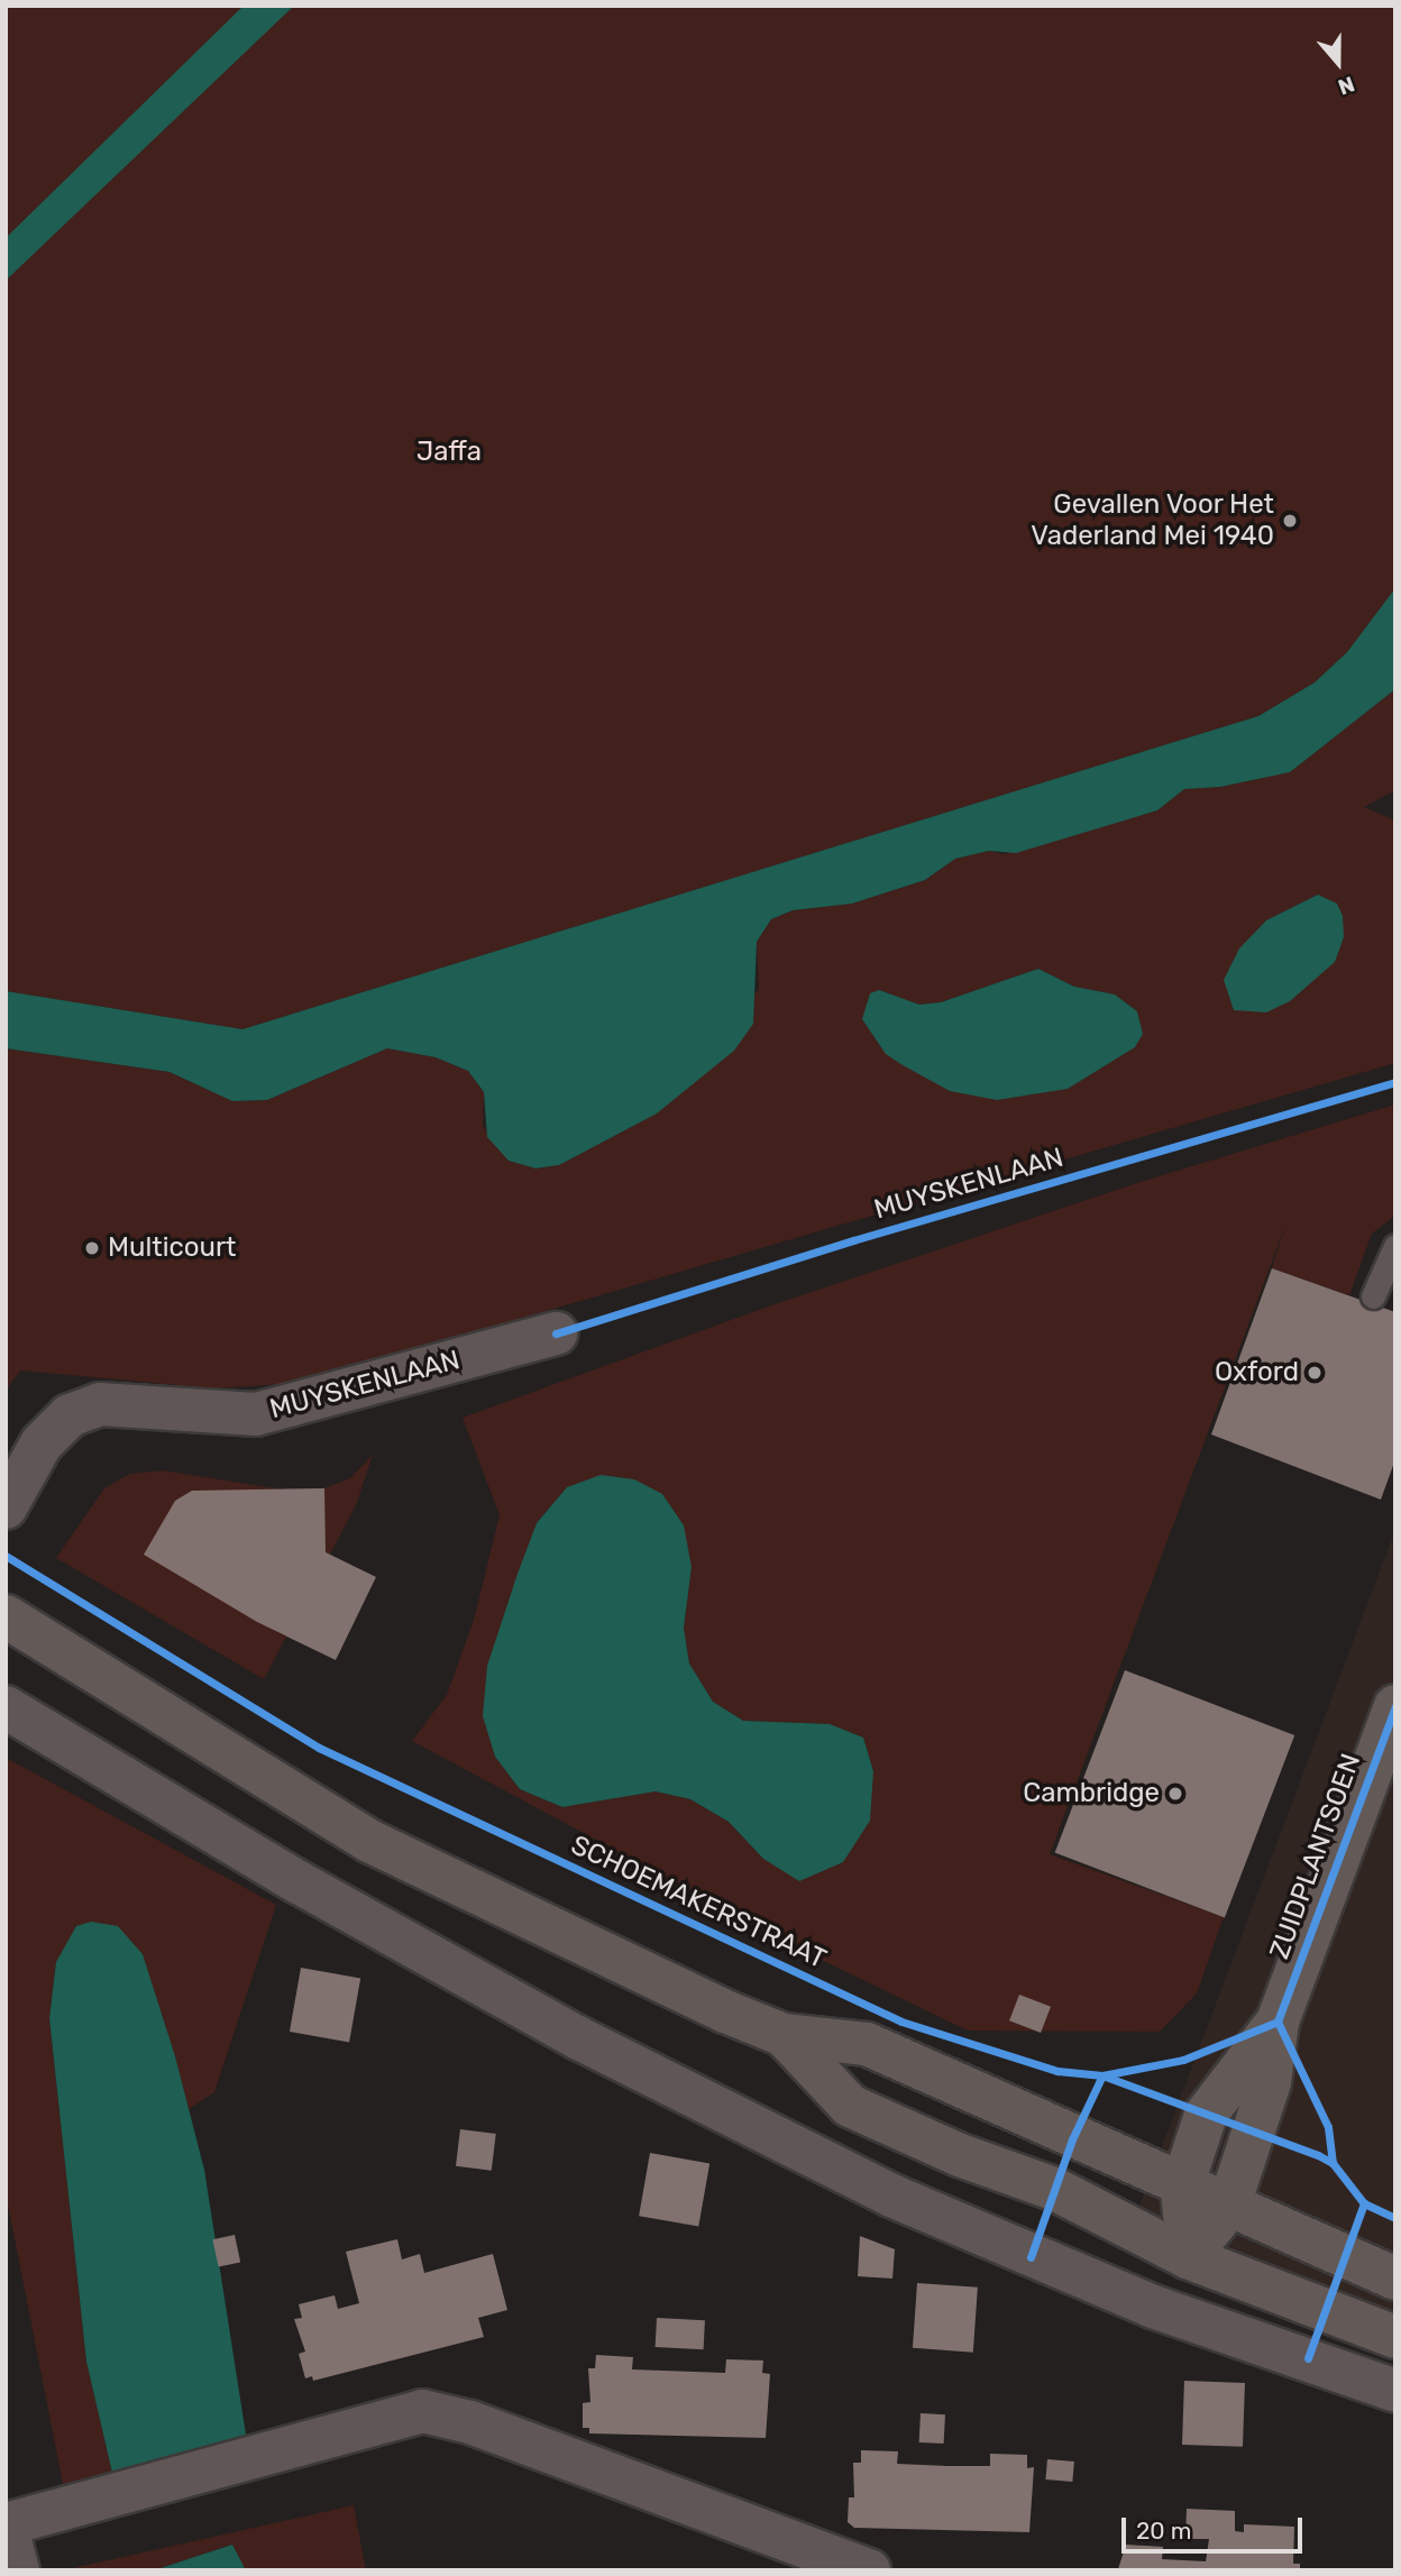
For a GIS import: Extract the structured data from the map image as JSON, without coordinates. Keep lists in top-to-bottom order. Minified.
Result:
{"streets":{"main road":["ZUIDPLANTSOEN"],"street":["MUYSKENLAAN"],"cycle path":["SCHOEMAKERSTRAAT"]},"parks":["Jaffa"],"places":["Gevallen Voor Het Vaderland Mei 1940","Multicourt","Oxford","Cambridge"],"scale_bar":"20 m","north":"bottom"}
